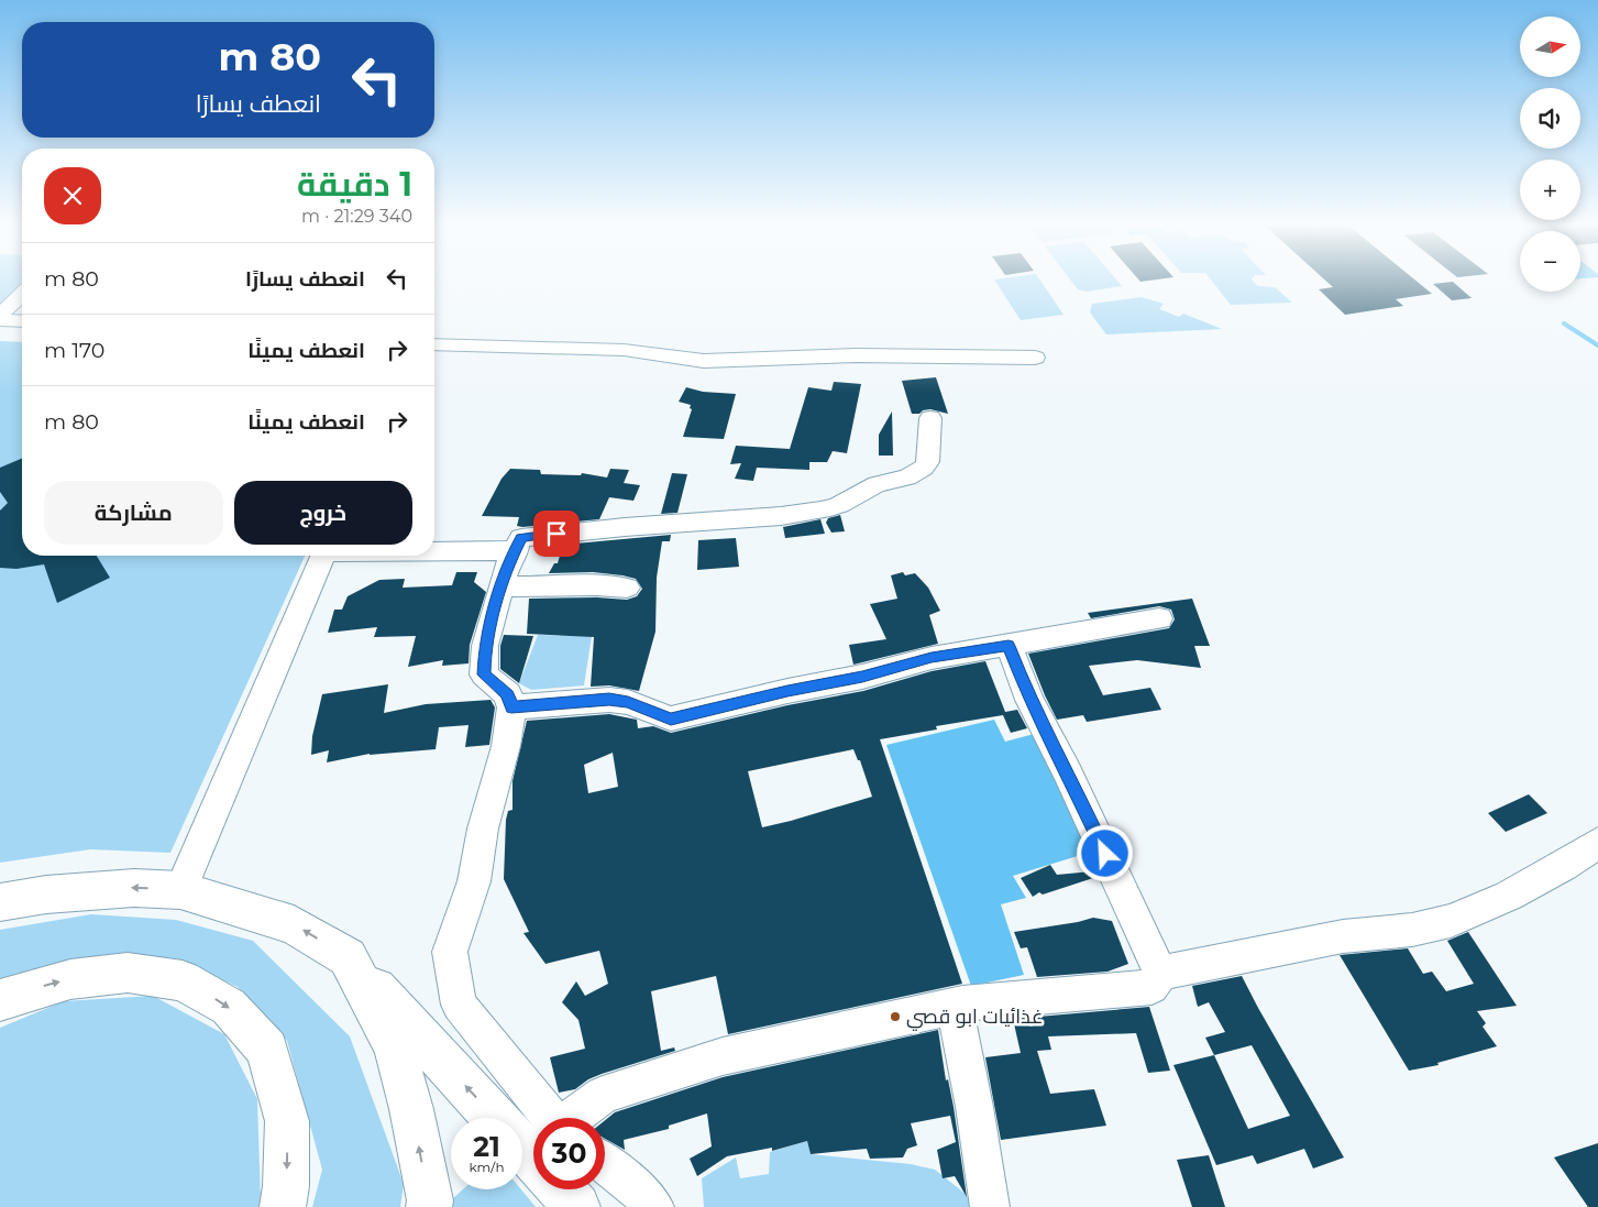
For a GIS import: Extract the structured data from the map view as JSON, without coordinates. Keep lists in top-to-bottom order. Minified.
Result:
{"places":["غذائيات ابو قصي"],"north":"right","page":{"map_buttons":["+","−"],"turn":["80 m","انعطف يسارًا"],"heading":["1 دقيقة","340 m · 21:29"],"list":[{"name":"انعطف يسارًا","value":"80 m"},{"name":"انعطف يمينًا","value":"170 m"},{"name":"انعطف يمينًا","value":"80 m"}],"buttons":["خروج","مشاركة"],"speed":"21 km/h","limit":"30"}}
